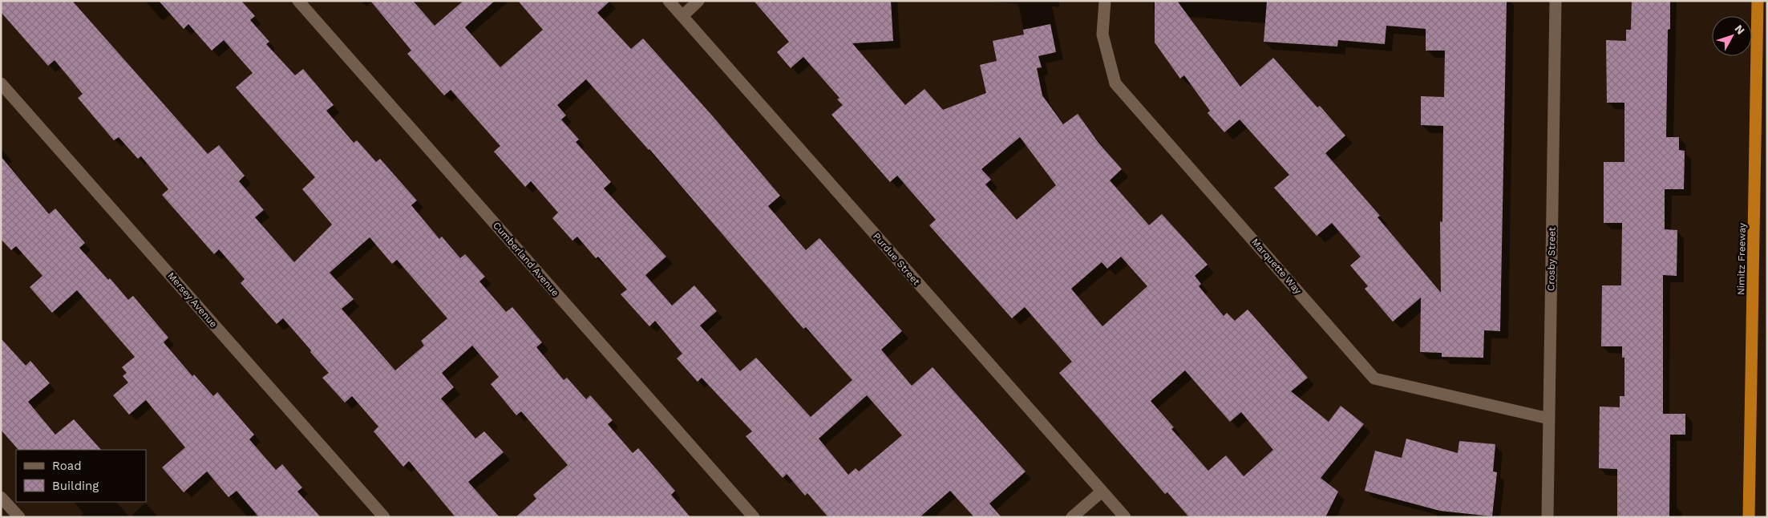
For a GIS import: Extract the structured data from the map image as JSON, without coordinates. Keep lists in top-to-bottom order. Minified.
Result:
{"streets":{"highway":["Nimitz Freeway"],"street":["Cumberland Avenue","Purdue Street","Crosby Street","Marquette Way","Mersey Avenue"]},"crossings":[["Crosby Street","Marquette Way"]],"legend":["Road","Building"],"north":"top right"}
